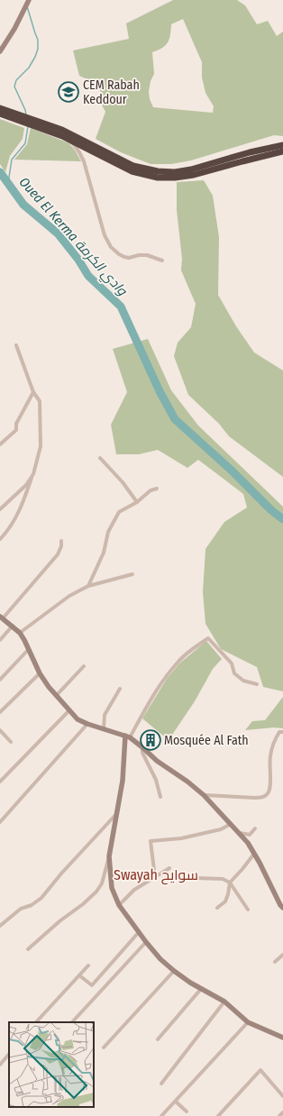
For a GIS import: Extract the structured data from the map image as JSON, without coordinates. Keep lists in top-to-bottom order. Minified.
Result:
{"districts":["Swayah سوايح"],"water":["Oued El Kerma وادي الكرمة"],"places":{"school or university":["CEM Rabah Keddour"],"building":["Mosquée Al Fath"]}}
